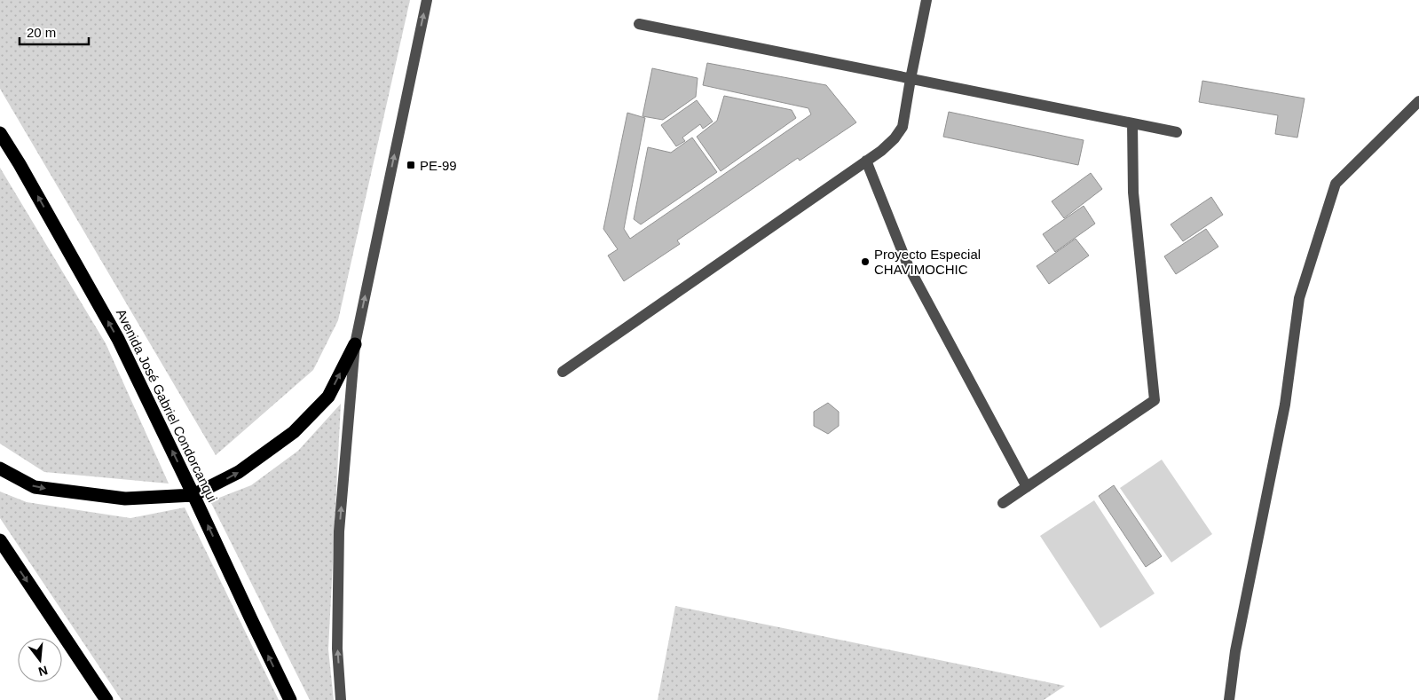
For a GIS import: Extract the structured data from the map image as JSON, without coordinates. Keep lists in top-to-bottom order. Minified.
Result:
{"streets":{"highway":["Avenida José Gabriel Condorcanqui"]},"one_way":["Avenida José Gabriel Condorcanqui"],"places":{"transit":["PE-99"],"other":["Proyecto Especial CHAVIMOCHIC"]},"scale_bar":"20 m","north":"bottom"}
